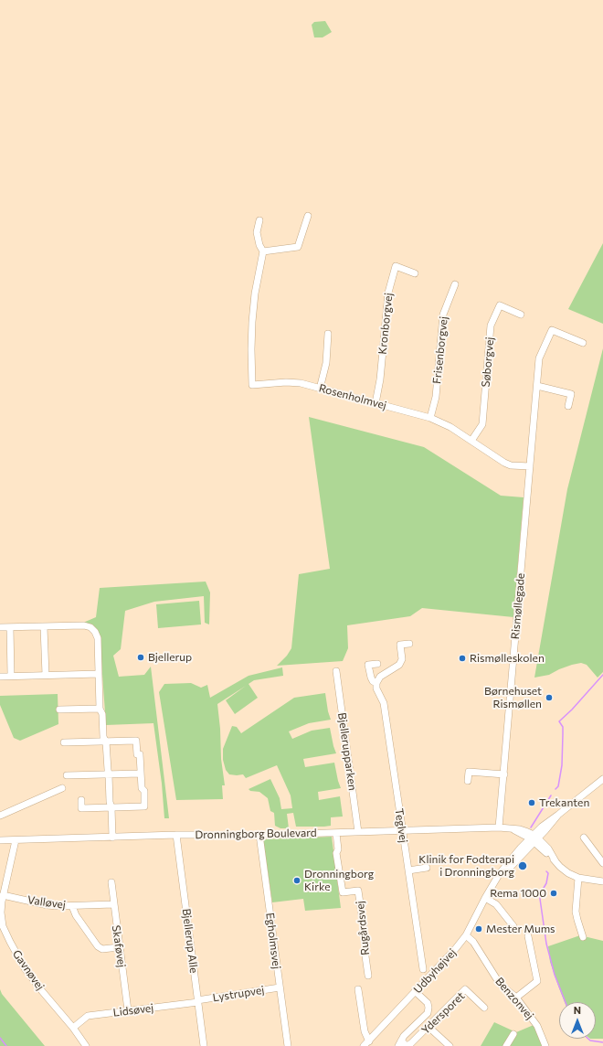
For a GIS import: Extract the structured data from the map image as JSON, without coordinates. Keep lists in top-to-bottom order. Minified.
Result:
{"streets":{"street":["Kronborgvej","Frisenborgvej","Søborgvej","Rosenholmvej","Rismøllegade","Bjellerupparken","Teglvej","Dronningborg Boulevard","Valløvej","Rugårdsvej","Bjellerup Alle","Egholmsvej","Skaføvej","Gavnøvej","Udbyhøjvej","Lystrupvej","Benzonvej","Lidsøvej","Ydersporet"]},"crossings":[["Kronborgvej","Rosenholmvej"],["Frisenborgvej","Rosenholmvej"],["Søborgvej","Rosenholmvej"],["Rosenholmvej","Rismøllegade"],["Rismøllegade","Dronningborg Boulevard"],["Bjellerupparken","Dronningborg Boulevard"],["Teglvej","Dronningborg Boulevard"],["Dronningborg Boulevard","Rugårdsvej"],["Dronningborg Boulevard","Bjellerup Alle"],["Dronningborg Boulevard","Egholmsvej"],["Dronningborg Boulevard","Gavnøvej"],["Dronningborg Boulevard","Udbyhøjvej"],["Valløvej","Skaføvej"],["Valløvej","Gavnøvej"],["Bjellerup Alle","Lystrupvej"],["Bjellerup Alle","Lidsøvej"],["Egholmsvej","Lystrupvej"],["Skaføvej","Lidsøvej"],["Gavnøvej","Lidsøvej"],["Udbyhøjvej","Benzonvej"],["Lystrupvej","Lidsøvej"]],"places":["Bjellerup","Rismølleskolen","Børnehuset Rismøllen","Trekanten","Klinik for Fodterapi i Dronningborg","Dronningborg Kirke","Rema 1000","Mester Mums"],"north":"top"}
